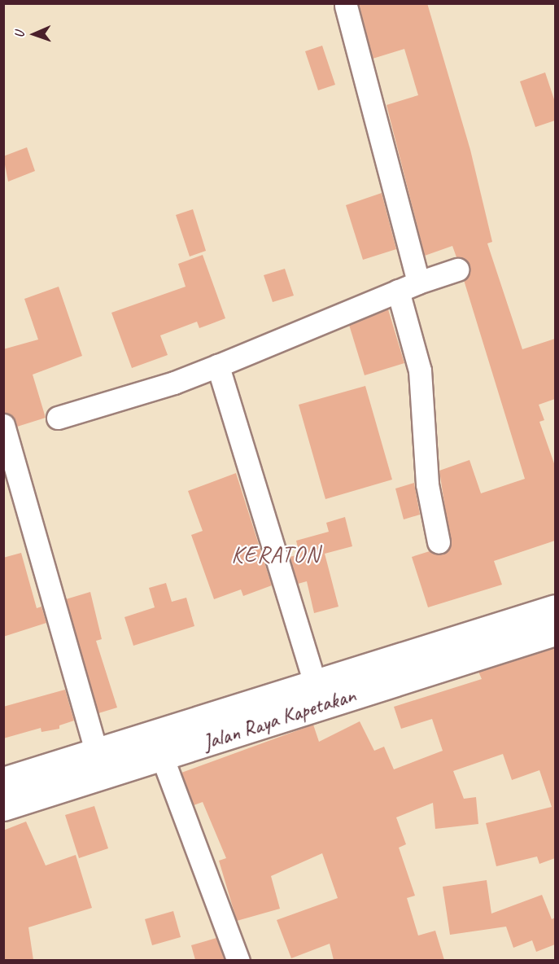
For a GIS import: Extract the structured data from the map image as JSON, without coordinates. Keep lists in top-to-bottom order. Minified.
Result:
{"streets":{"highway":["Jalan Raya Kapetakan"]},"districts":["KERATON"],"north":"left"}
